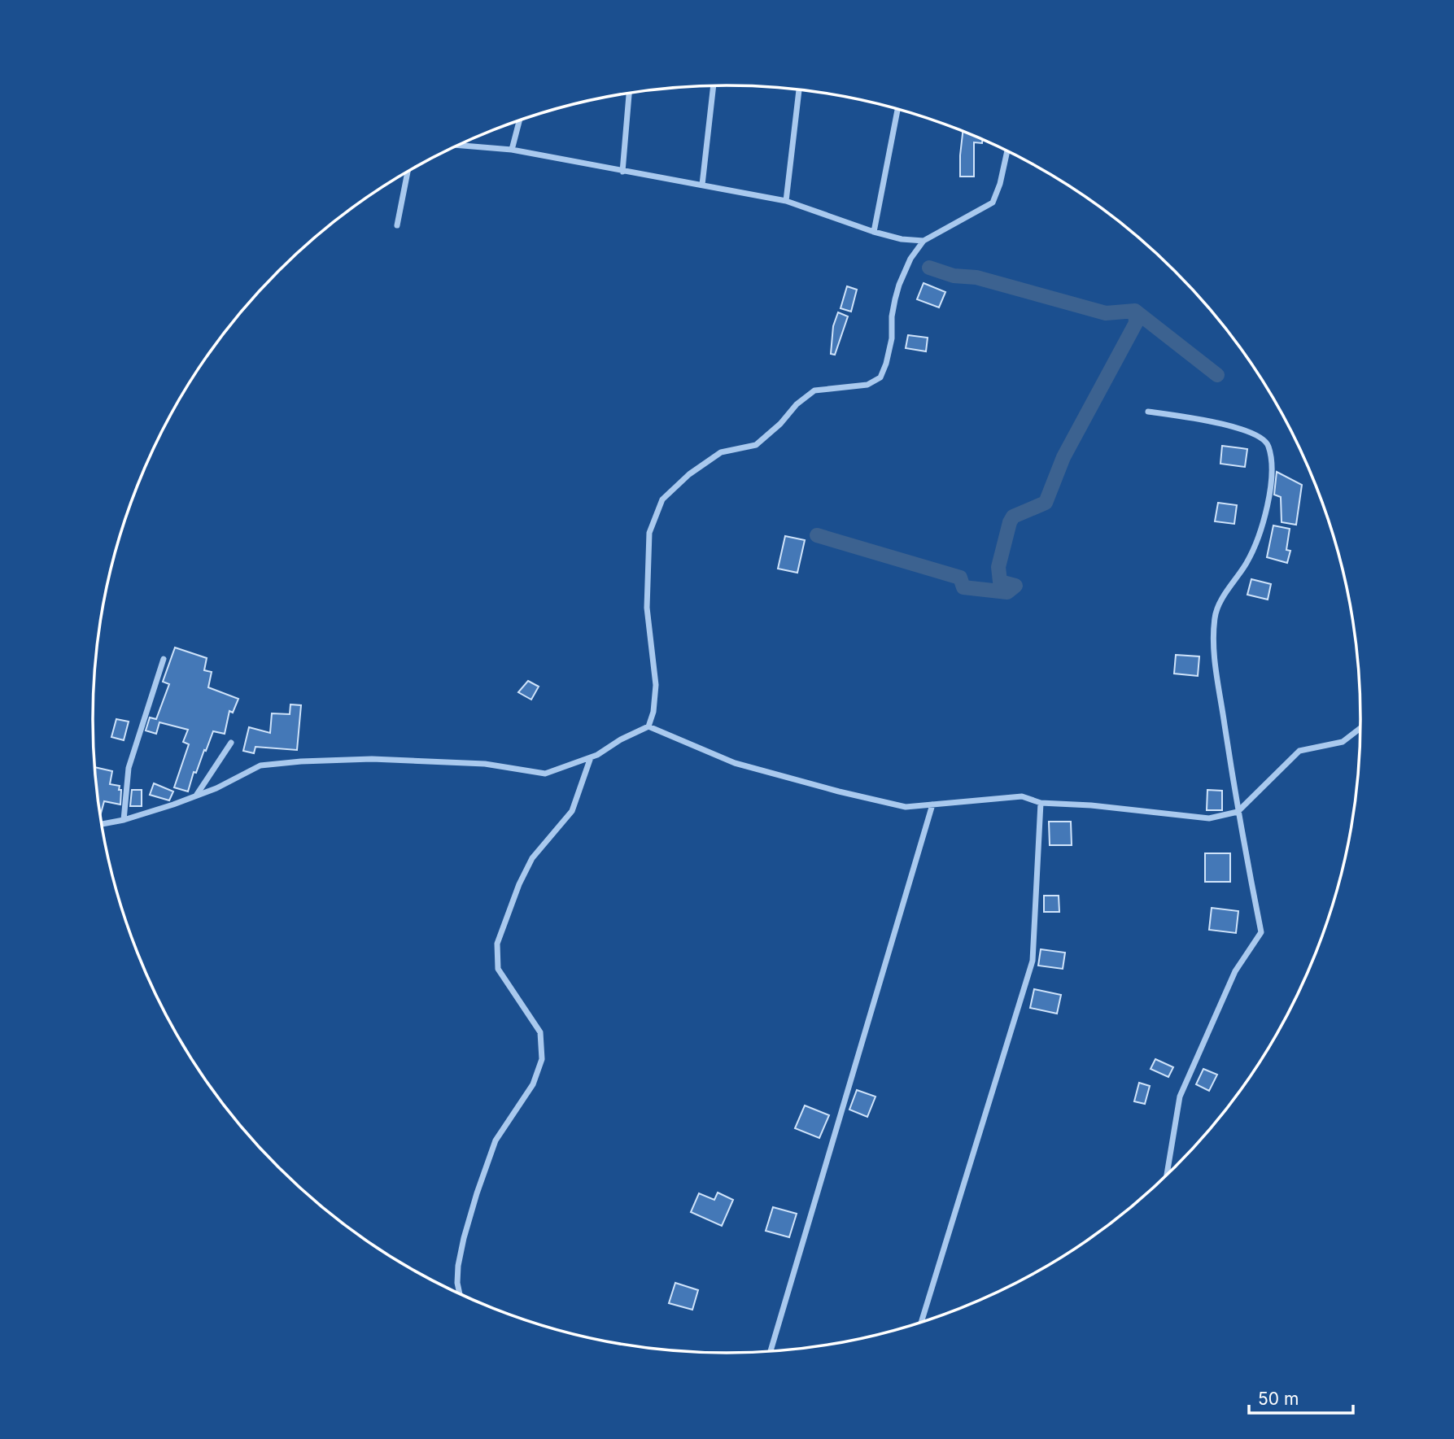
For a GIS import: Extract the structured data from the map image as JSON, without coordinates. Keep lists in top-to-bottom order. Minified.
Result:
{"scale_bar":"50 m"}
